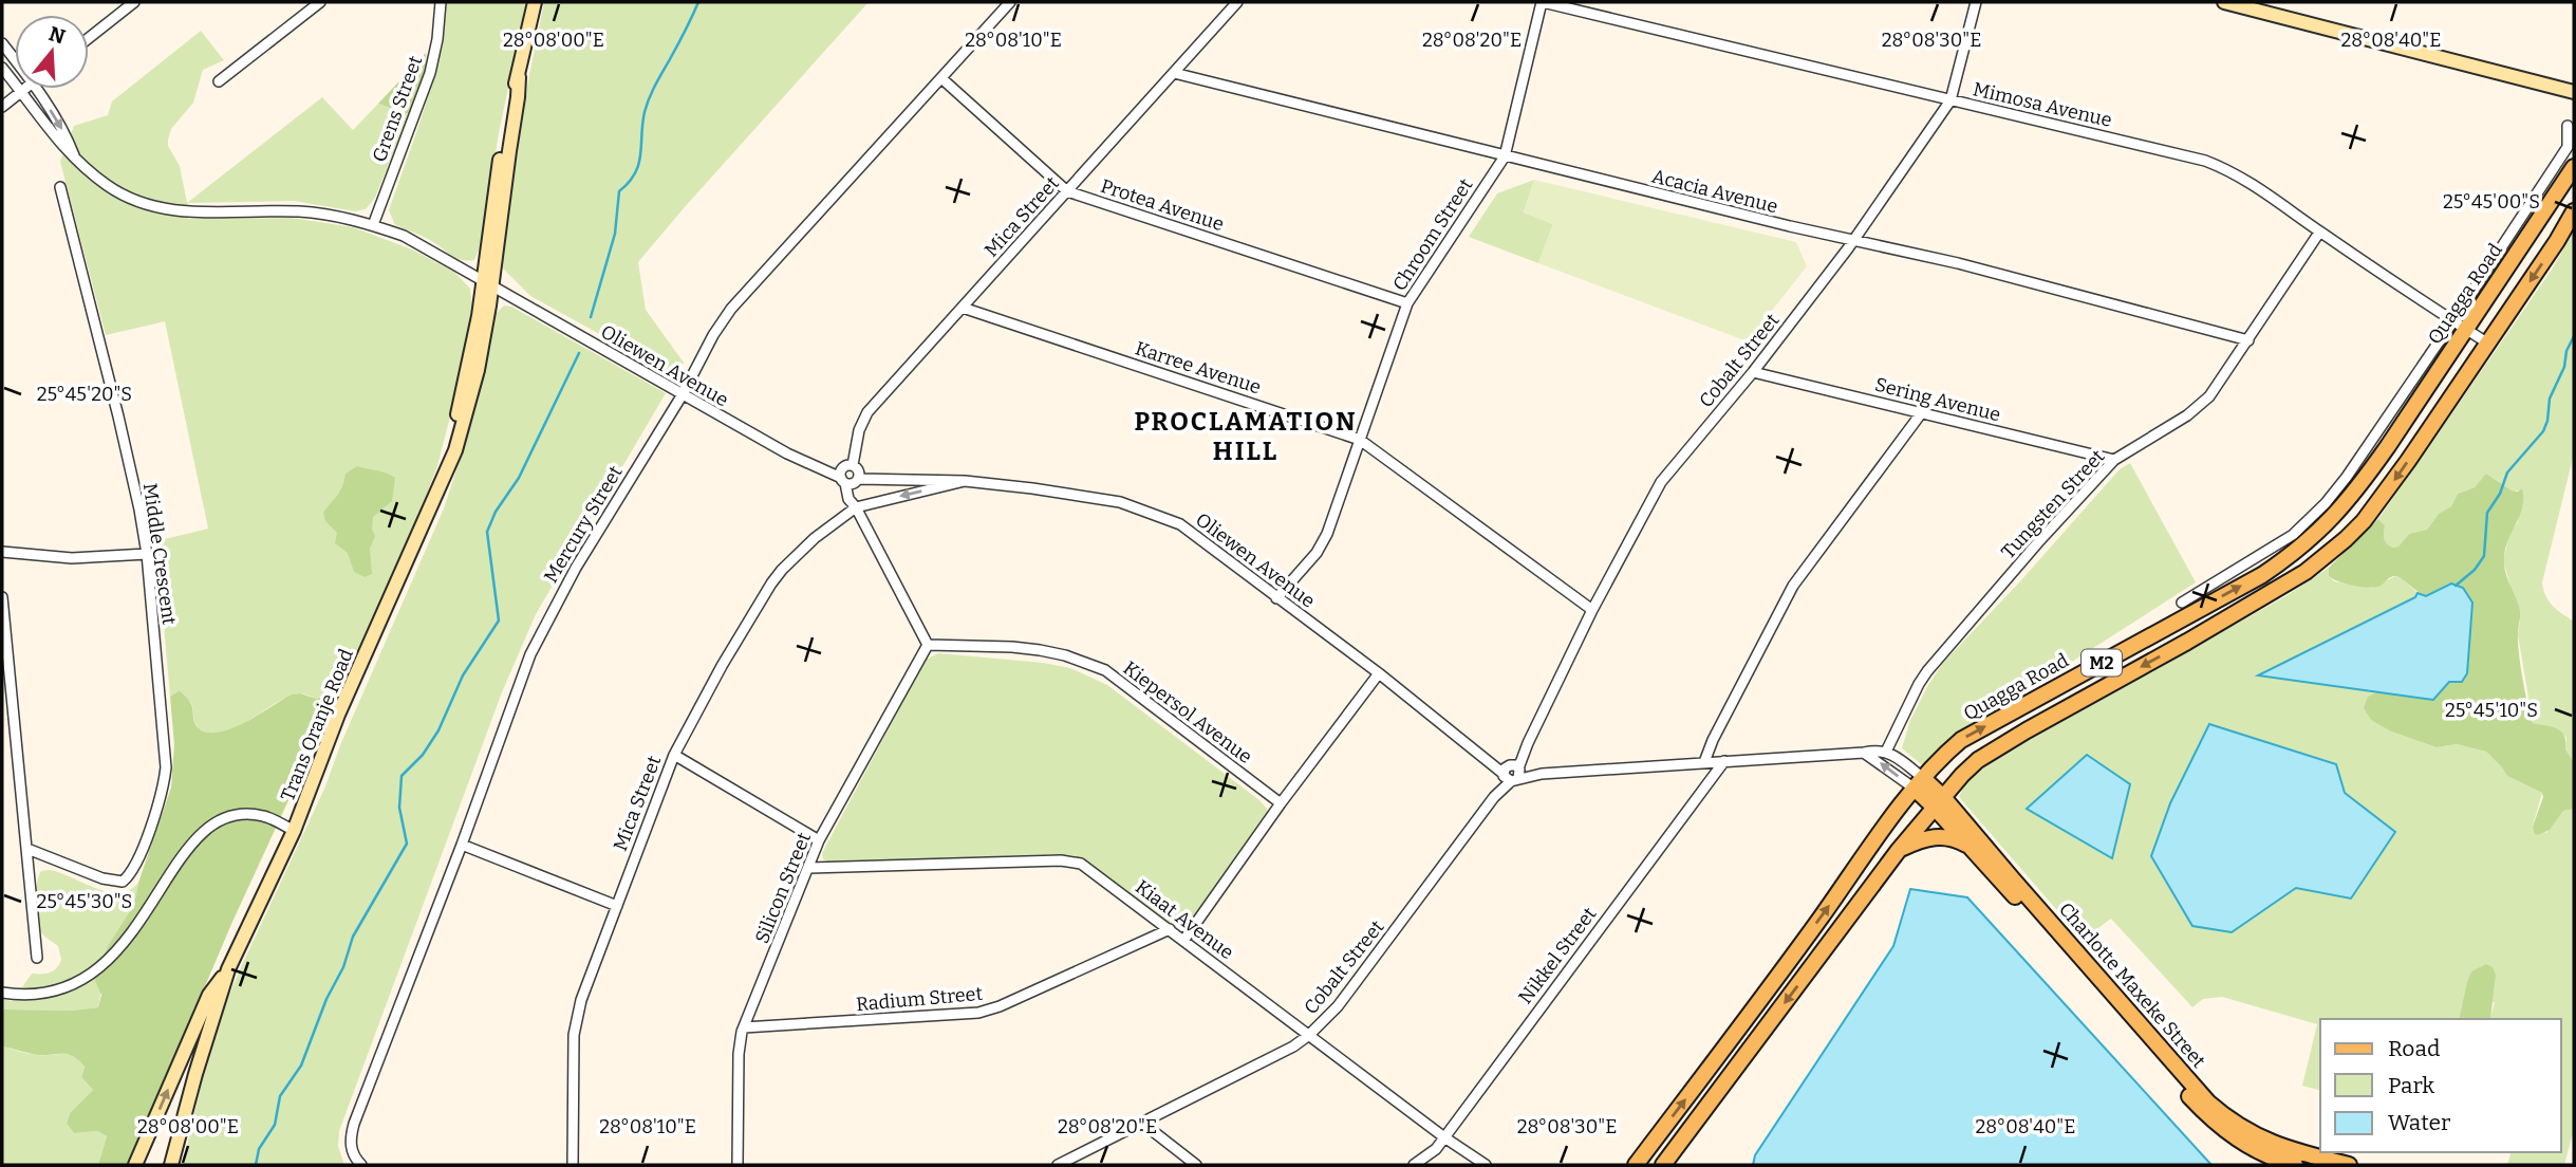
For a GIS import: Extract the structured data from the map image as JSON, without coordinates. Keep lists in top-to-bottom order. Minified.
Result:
{"streets":{"main road":["Quagga Road","M2","Trans Oranje Road","Charlotte Maxeke Street"],"street":["Mimosa Avenue","Grens Street","Acacia Avenue","Protea Avenue","Mica Street","Chroom Street","Cobalt Street","Oliewen Avenue","Karree Avenue","Sering Avenue","Tungsten Street","Mercury Street","Middle Crescent","Kiepersol Avenue","Silicon Street","Kiaat Avenue","Nikkel Street","Radium Street"]},"crossings":[["Mimosa Avenue","Chroom Street"],["Mimosa Avenue","Quagga Road"],["Mimosa Avenue","Cobalt Street"],["Mimosa Avenue","Tungsten Street"],["Mimosa Avenue","M2"],["Acacia Avenue","Mica Street"],["Acacia Avenue","Chroom Street"],["Acacia Avenue","Cobalt Street"],["Acacia Avenue","Tungsten Street"],["Protea Avenue","Mica Street"],["Protea Avenue","Chroom Street"],["Protea Avenue","Mercury Street"],["Mica Street","Oliewen Avenue"],["Mica Street","Karree Avenue"],["Chroom Street","Oliewen Avenue"],["Chroom Street","Karree Avenue"],["Quagga Road","Charlotte Maxeke Street"],["Cobalt Street","Oliewen Avenue"],["Cobalt Street","Karree Avenue"],["Cobalt Street","Sering Avenue"],["Cobalt Street","Kiaat Avenue"],["Oliewen Avenue","Mercury Street"],["Oliewen Avenue","Trans Oranje Road"],["Sering Avenue","Tungsten Street"],["M2","Charlotte Maxeke Street"],["Kiepersol Avenue","Silicon Street"],["Silicon Street","Kiaat Avenue"],["Silicon Street","Radium Street"],["Kiaat Avenue","Nikkel Street"],["Kiaat Avenue","Radium Street"]],"districts":["PROCLAMATION HILL"],"legend":["Road","Park","Water"],"north":"top","coordinates":["28°08'00\"E","28°08'10\"E","28°08'20\"E","28°08'30\"E","28°08'40\"E","25°45'00\"S","25°45'20\"S","25°45'10\"S","25°45'30\"S"]}
